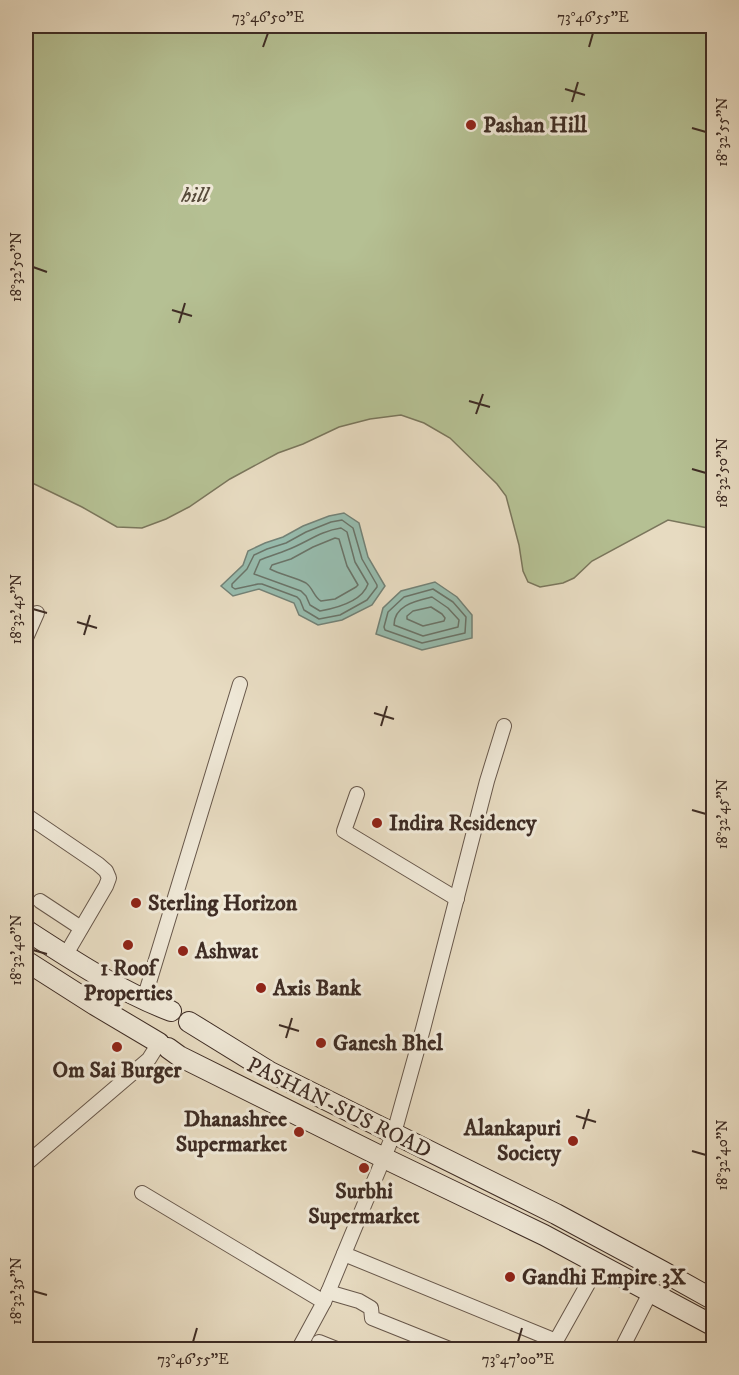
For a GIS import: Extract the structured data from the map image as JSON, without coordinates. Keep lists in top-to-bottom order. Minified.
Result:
{"streets":{"main road":["PASHAN-SUS ROAD"]},"parks":["hill"],"places":["Pashan Hill","Indira Residency","Sterling Horizon","1 Roof Properties","Ashwat","Axis Bank","Ganesh Bhel","Om Sai Burger","Dhanashree Supermarket","Alankapuri Society","Surbhi Supermarket","Gandhi Empire 3X"],"coordinates":["73°46'50\"E","73°46'55\"E","18°32'55\"N","18°32'50\"N","18°32'45\"N","18°32'40\"N","18°32'35\"N","73°47'00\"E"]}
